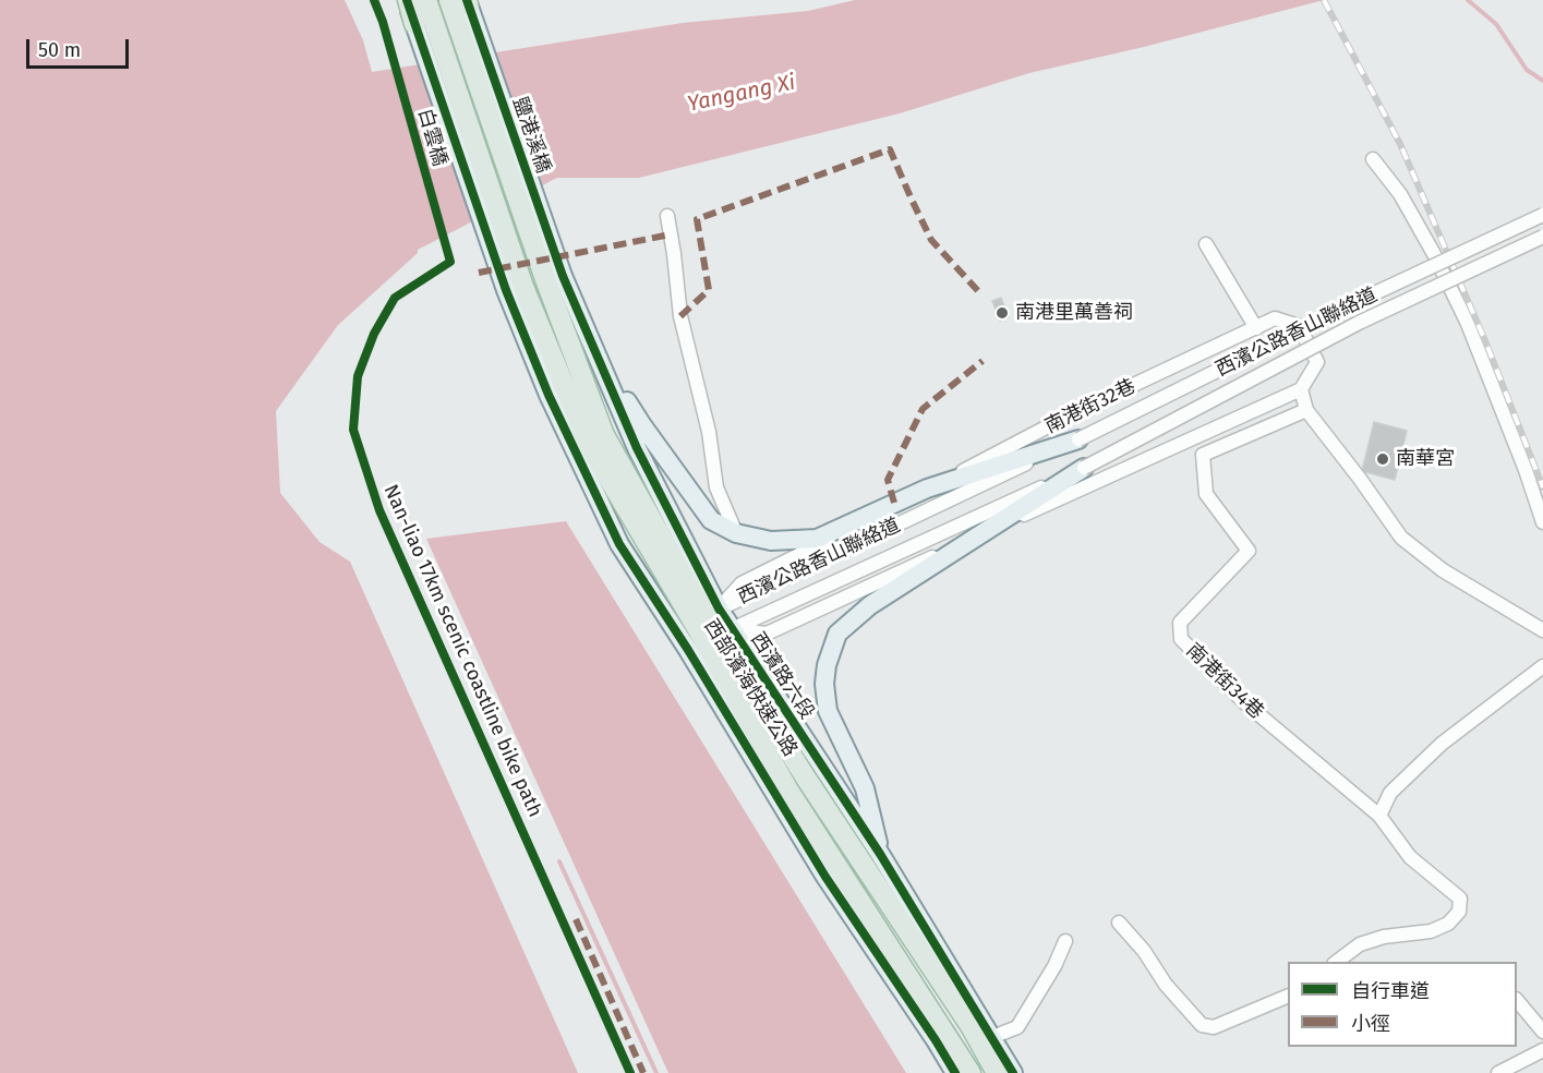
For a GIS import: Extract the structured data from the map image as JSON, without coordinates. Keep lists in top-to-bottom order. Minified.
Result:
{"streets":{"highway":["鹽港溪橋","西部濱海快速公路"],"main road":["西濱路六段"],"street":["西濱公路香山聯絡道","南港街32巷","南港街34巷"],"cycle path":["白雲橋"]},"crossings":[["鹽港溪橋","西濱路六段"],["鹽港溪橋","西部濱海快速公路"],["西濱公路香山聯絡道","南港街32巷"],["西濱公路香山聯絡道","西濱路六段"],["西濱公路香山聯絡道","西部濱海快速公路"],["南港街32巷","西濱路六段"],["南港街32巷","西部濱海快速公路"],["西濱路六段","西部濱海快速公路"]],"water":["Yangang Xi"],"places":["南港里萬善祠","南華宮"],"legend":["自行車道","小徑"],"scale_bar":"50 m"}
